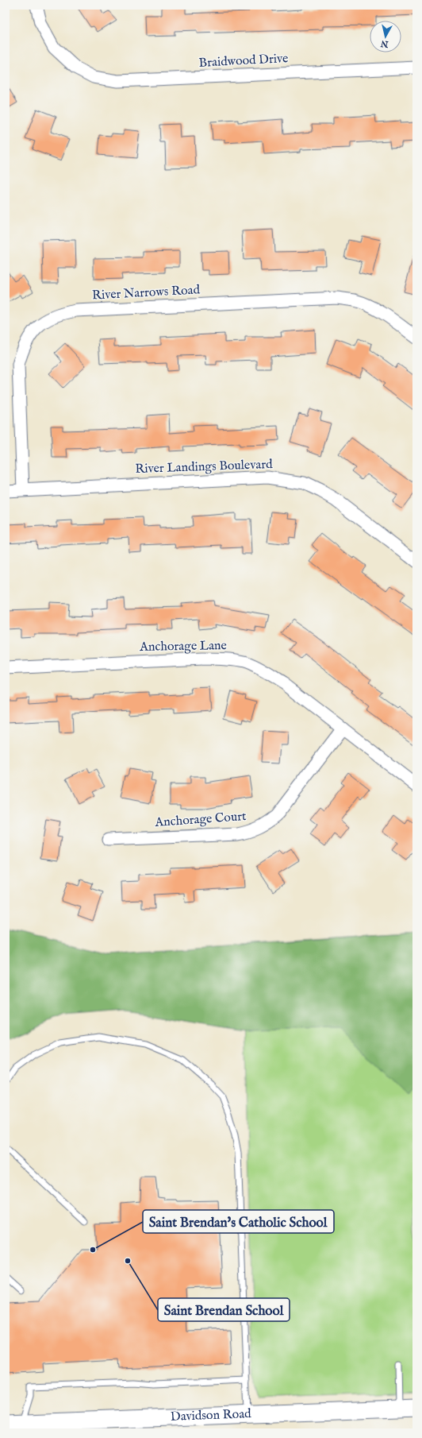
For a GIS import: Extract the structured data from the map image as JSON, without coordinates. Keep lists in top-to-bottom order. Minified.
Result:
{"streets":{"main road":["Davidson Road"],"street":["Braidwood Drive","River Narrows Road","River Landings Boulevard","Anchorage Lane","Anchorage Court"]},"crossings":[["River Narrows Road","River Landings Boulevard"],["Anchorage Lane","Anchorage Court"]],"places":["Saint Brendan's Catholic School","Saint Brendan School"],"north":"bottom"}
